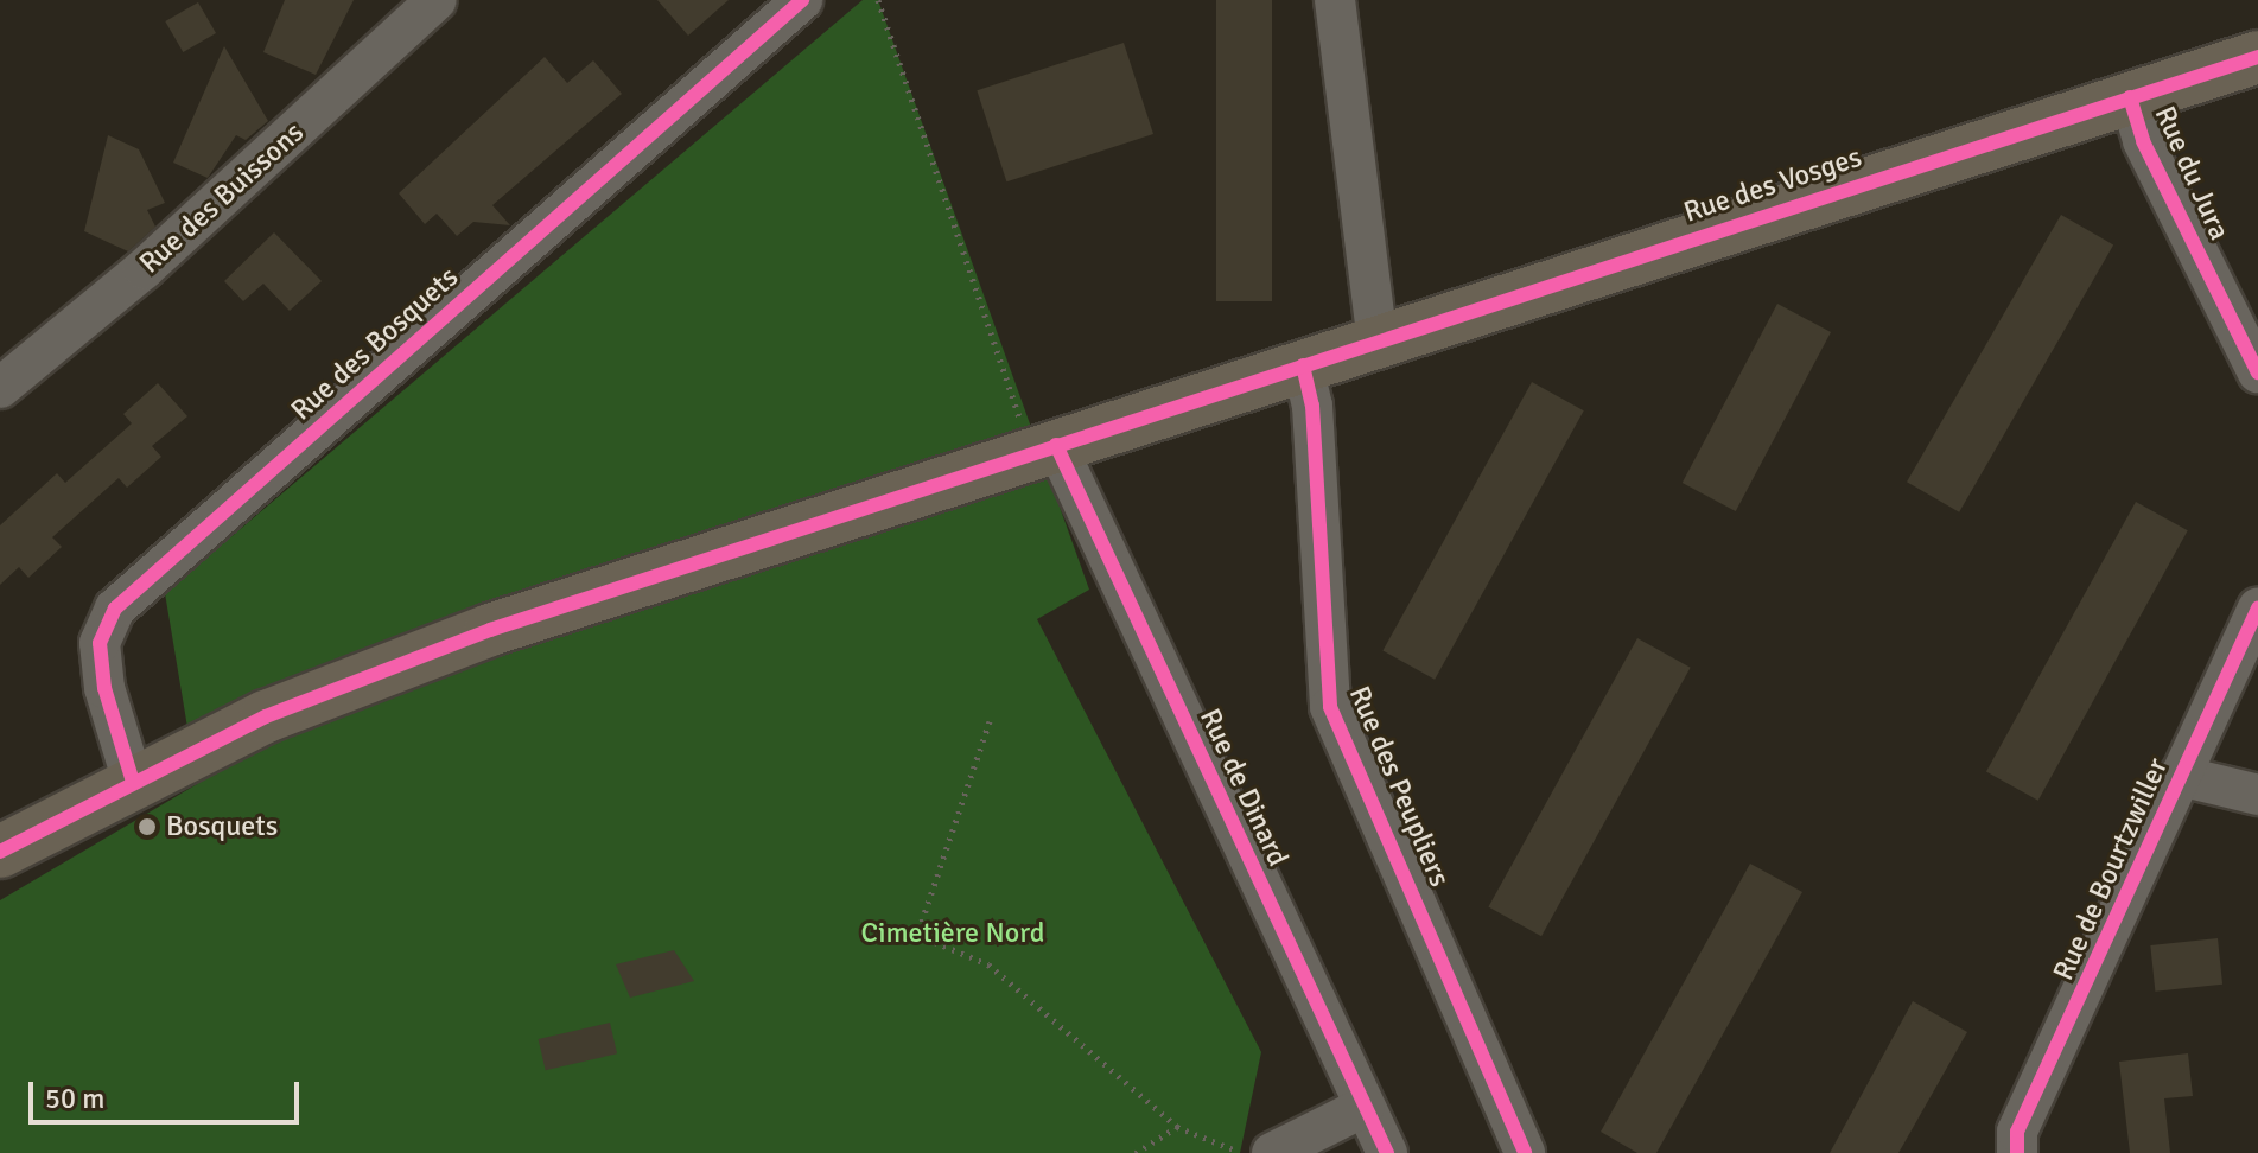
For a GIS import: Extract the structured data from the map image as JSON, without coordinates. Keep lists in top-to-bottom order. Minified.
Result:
{"streets":{"main road":["Rue des Vosges"],"street":["Rue du Jura","Rue des Buissons","Rue des Bosquets","Rue des Peupliers","Rue de Dinard","Rue de Bourtzwiller"]},"crossings":[["Rue du Jura","Rue des Vosges"],["Rue des Vosges","Rue des Bosquets"],["Rue des Vosges","Rue des Peupliers"],["Rue des Vosges","Rue de Dinard"]],"parks":["Cimetière Nord"],"places":["Bosquets"],"scale_bar":"50 m"}
